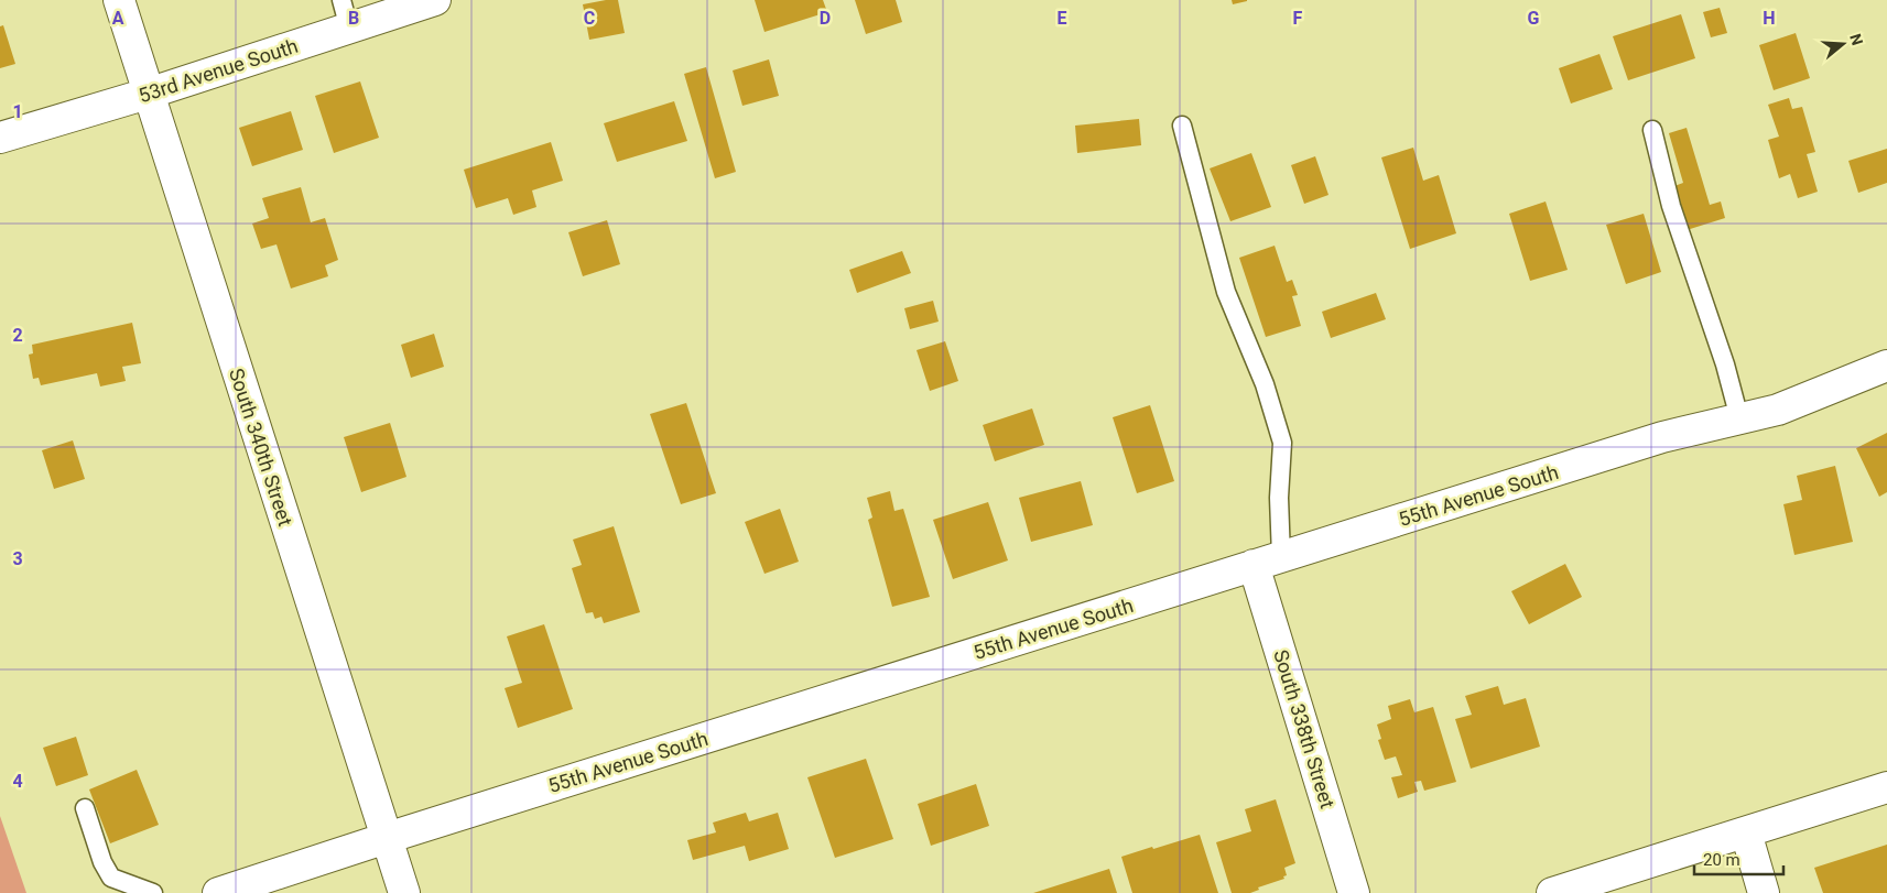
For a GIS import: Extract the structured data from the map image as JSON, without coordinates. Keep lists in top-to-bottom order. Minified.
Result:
{"streets":{"street":["53rd Avenue South","South 340th Street","55th Avenue South","South 338th Street"]},"crossings":[["53rd Avenue South","South 340th Street"],["South 340th Street","55th Avenue South"],["55th Avenue South","South 338th Street"]],"scale_bar":"20 m","north":"right","grid":{"columns":["A","B","C","D","E","F","G","H"],"rows":["1","2","3","4"]}}
